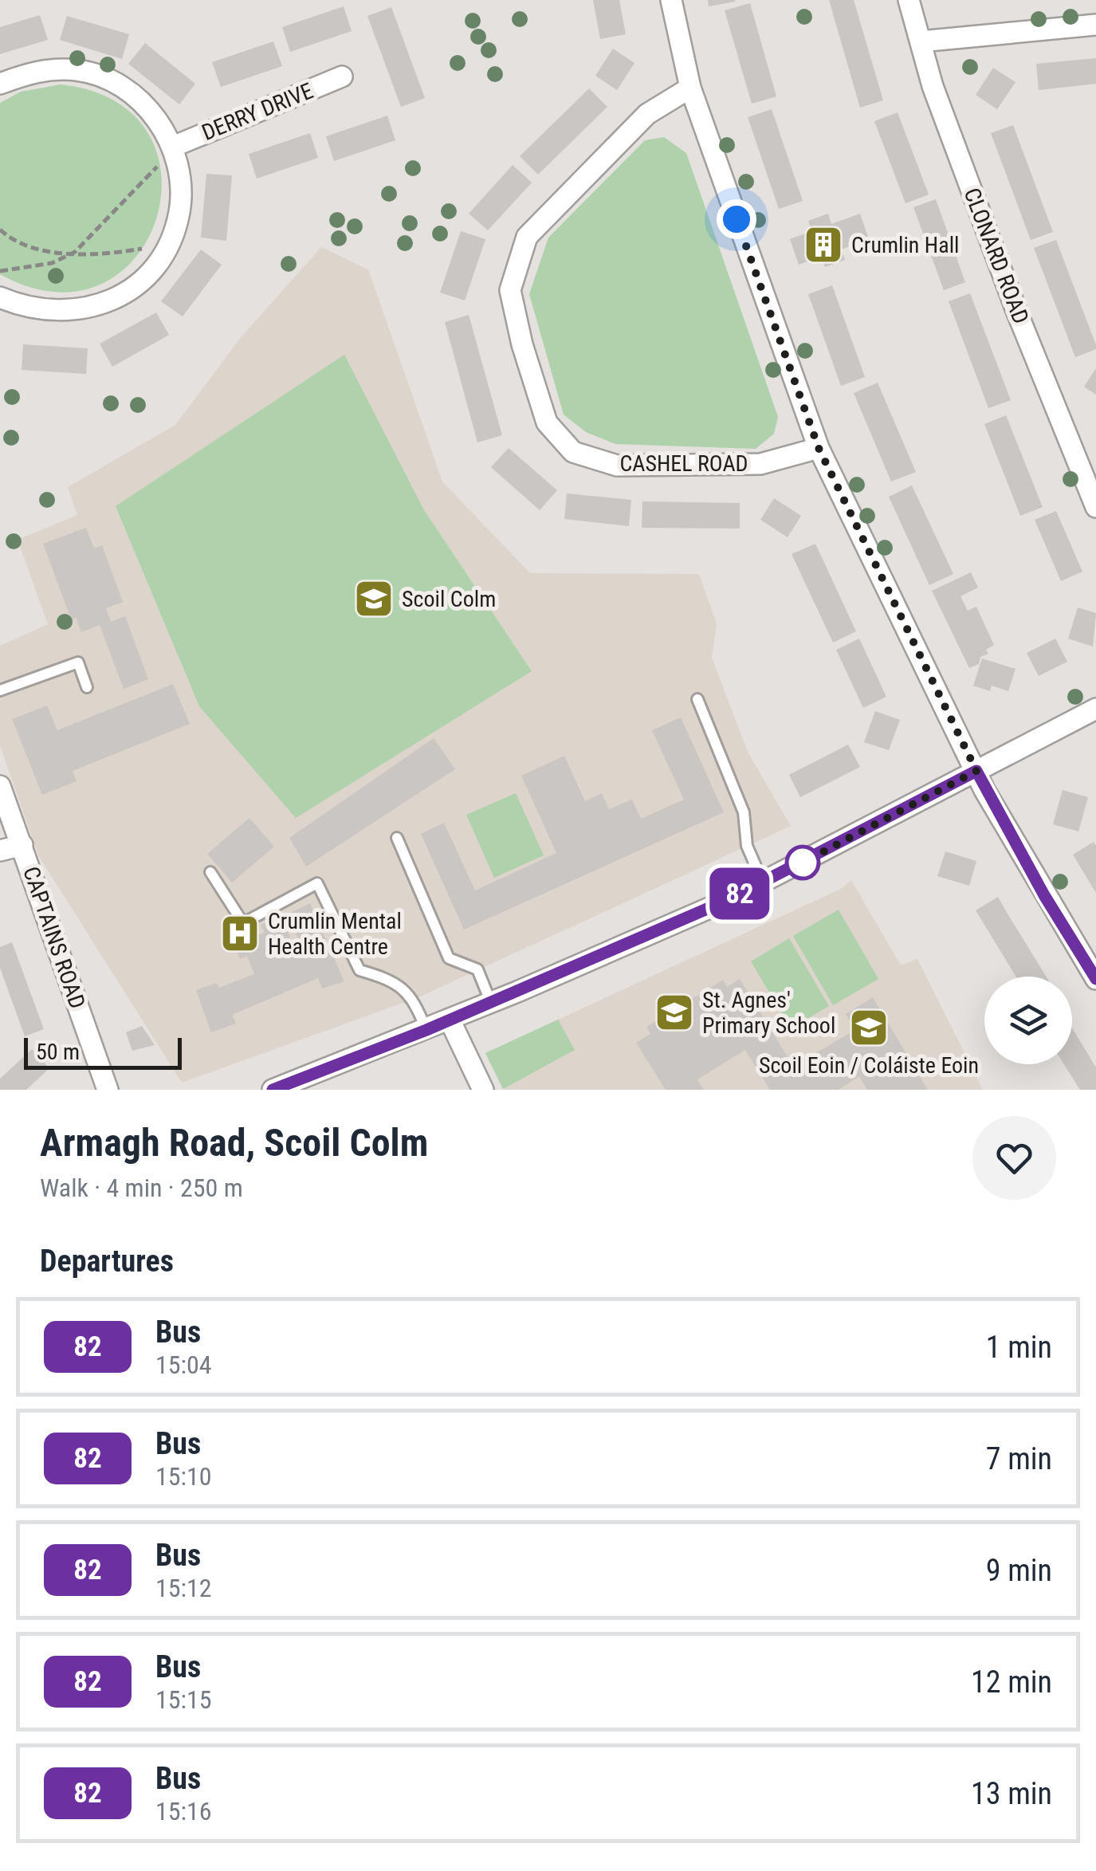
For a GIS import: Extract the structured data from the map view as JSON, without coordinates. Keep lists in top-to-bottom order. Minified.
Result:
{"streets":{"street":["DERRY DRIVE","CLONARD ROAD","CASHEL ROAD","CAPTAINS ROAD"]},"places":{"building":["Crumlin Hall"],"school or university":["Scoil Colm","St. Agnes' Primary School","Scoil Eoin / Coláiste Eoin"],"hospital":["Crumlin Mental Health Centre"]},"lines":["bus line 82"],"scale_bar":"50 m","page":{"on_map":"82","scale":"50 m","heading":[["Armagh Road, Scoil Colm","Walk · 4 min · 250 m"],"Departures"],"list":[{"mark":"82","name":"Bus","note":"15:04","value":"1 min"},{"mark":"82","name":"Bus","note":"15:10","value":"7 min"},{"mark":"82","name":"Bus","note":"15:12","value":"9 min"},{"mark":"82","name":"Bus","note":"15:15","value":"12 min"},{"mark":"82","name":"Bus","note":"15:16","value":"13 min"}]}}
